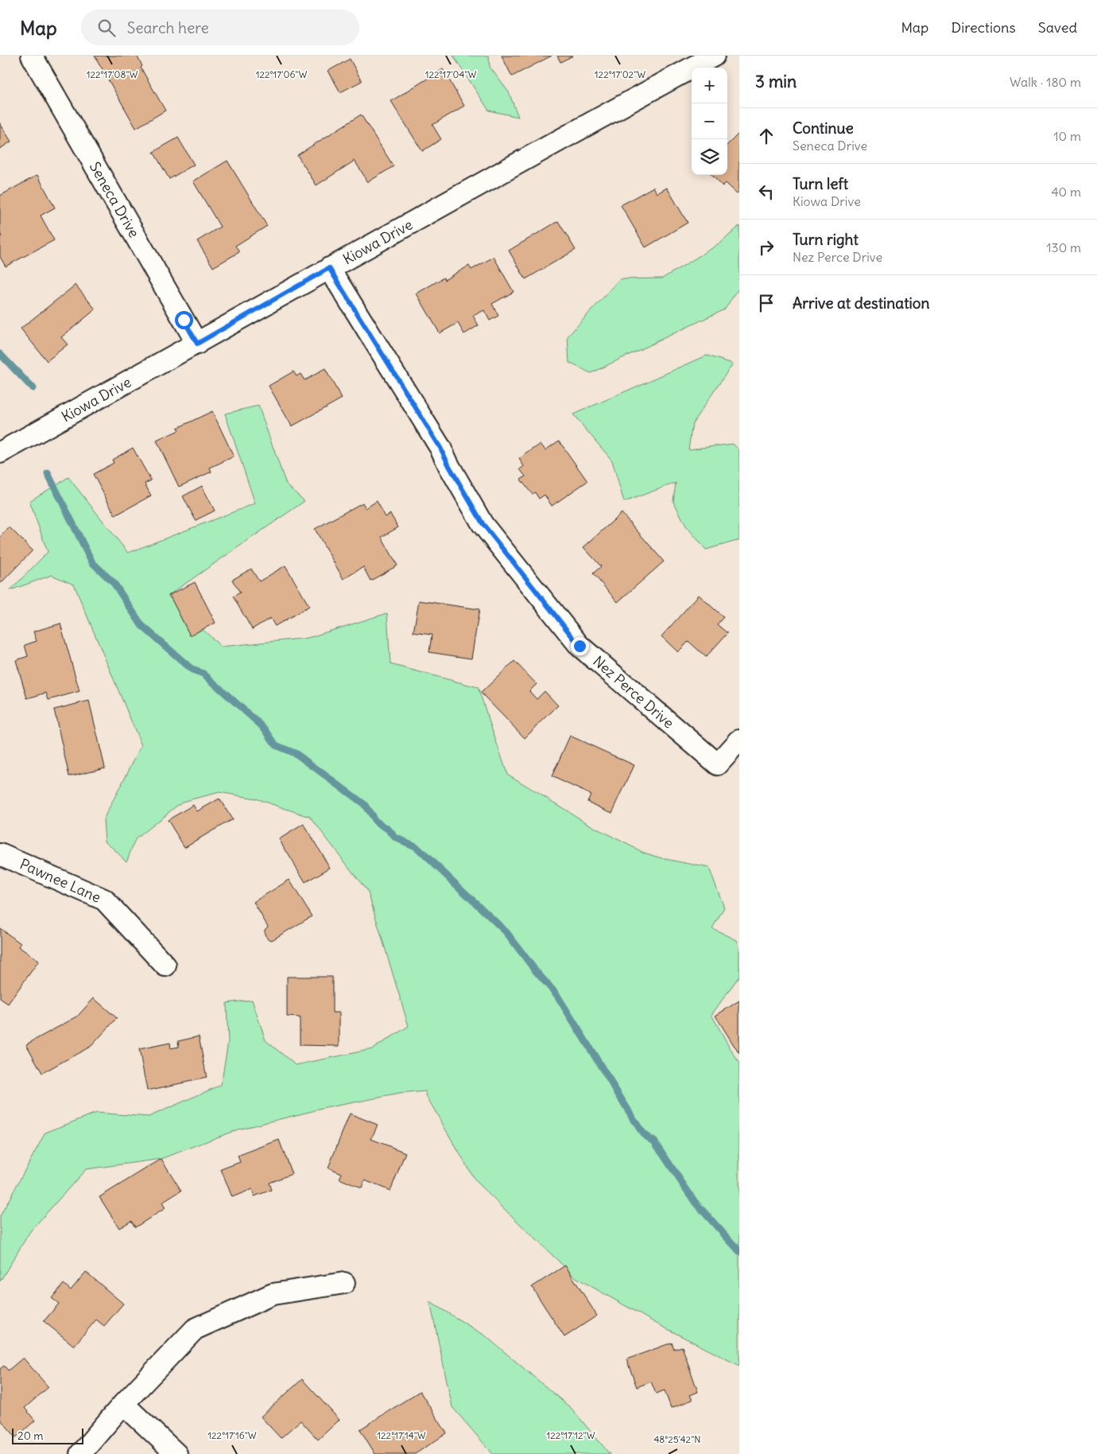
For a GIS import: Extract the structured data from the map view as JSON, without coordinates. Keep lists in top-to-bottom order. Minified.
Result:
{"streets":{"street":["Seneca Drive","Kiowa Drive","Nez Perce Drive","Pawnee Lane"]},"crossings":[["Seneca Drive","Kiowa Drive"],["Kiowa Drive","Nez Perce Drive"]],"scale_bar":"20 m","page":{"header":"Map","search":"Search here","nav":["Map","Directions","Saved"],"heading":["3 min","Walk · 180 m"],"map_buttons":["+","−"],"list":[["Continue","Seneca Drive","10 m"],["Turn left","Kiowa Drive","40 m"],["Turn right","Nez Perce Drive","130 m"],"Arrive at destination"],"scale":"20 m"},"coordinates":["122°17'06\"W","122°17'04\"W","122°17'02\"W","122°17'08\"W","122°17'16\"W","122°17'14\"W","122°17'12\"W","48°25'42\"N"]}
